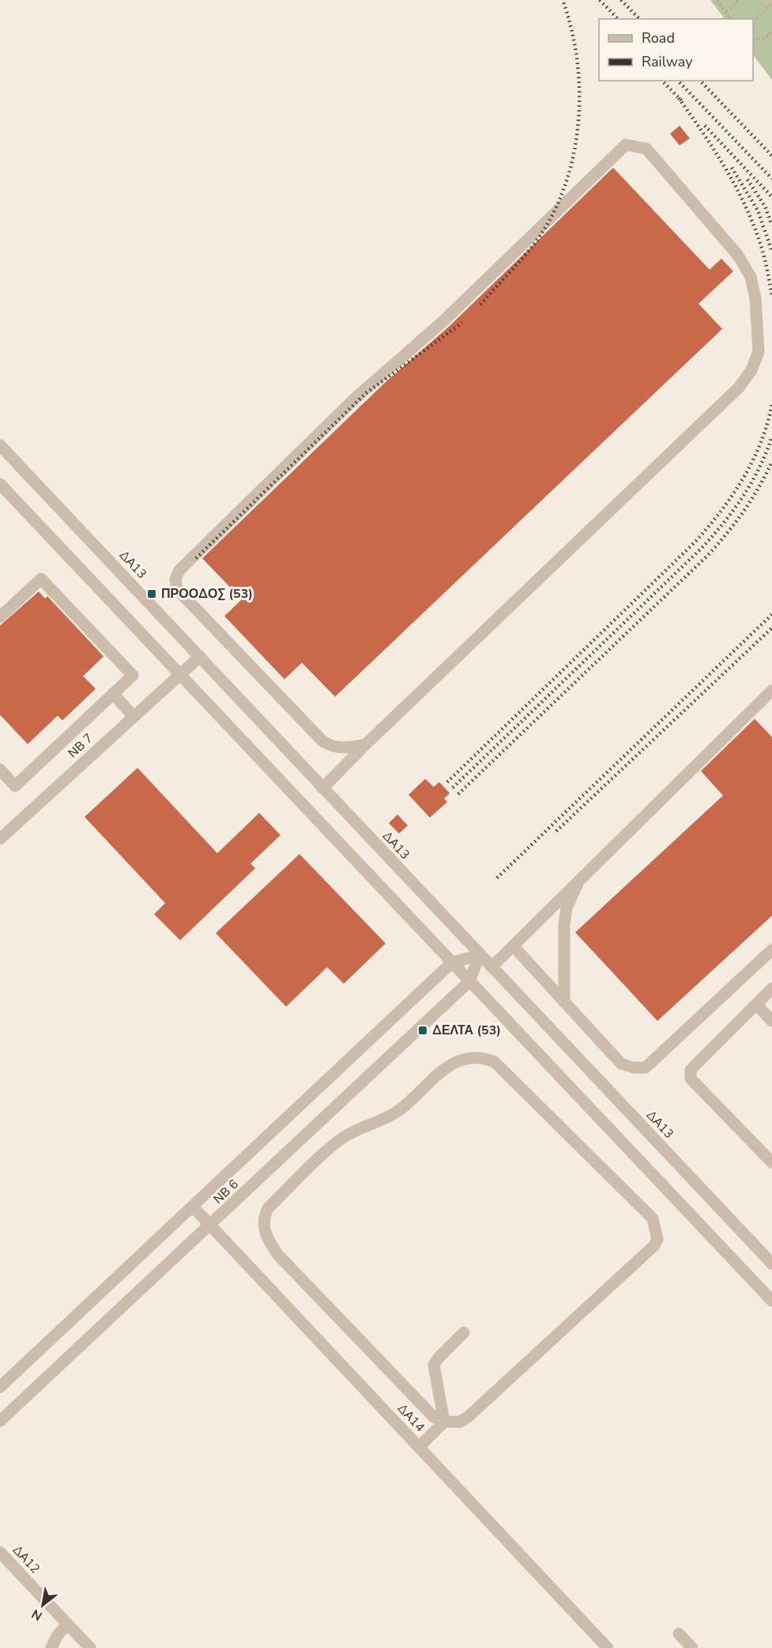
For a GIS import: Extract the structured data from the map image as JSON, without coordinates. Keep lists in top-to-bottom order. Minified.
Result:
{"streets":{"street":["ΔΑ13","ΝΒ 7","ΝΒ 6","ΔΑ14","ΔΑ12"]},"crossings":[["ΔΑ13","ΝΒ 7"],["ΝΒ 6","ΔΑ14"]],"places":{"transit":["ΠΡΟΟΔΟΣ (53)","ΔΕΛΤΑ (53)"]},"legend":["Road","Railway"],"north":"bottom left"}
